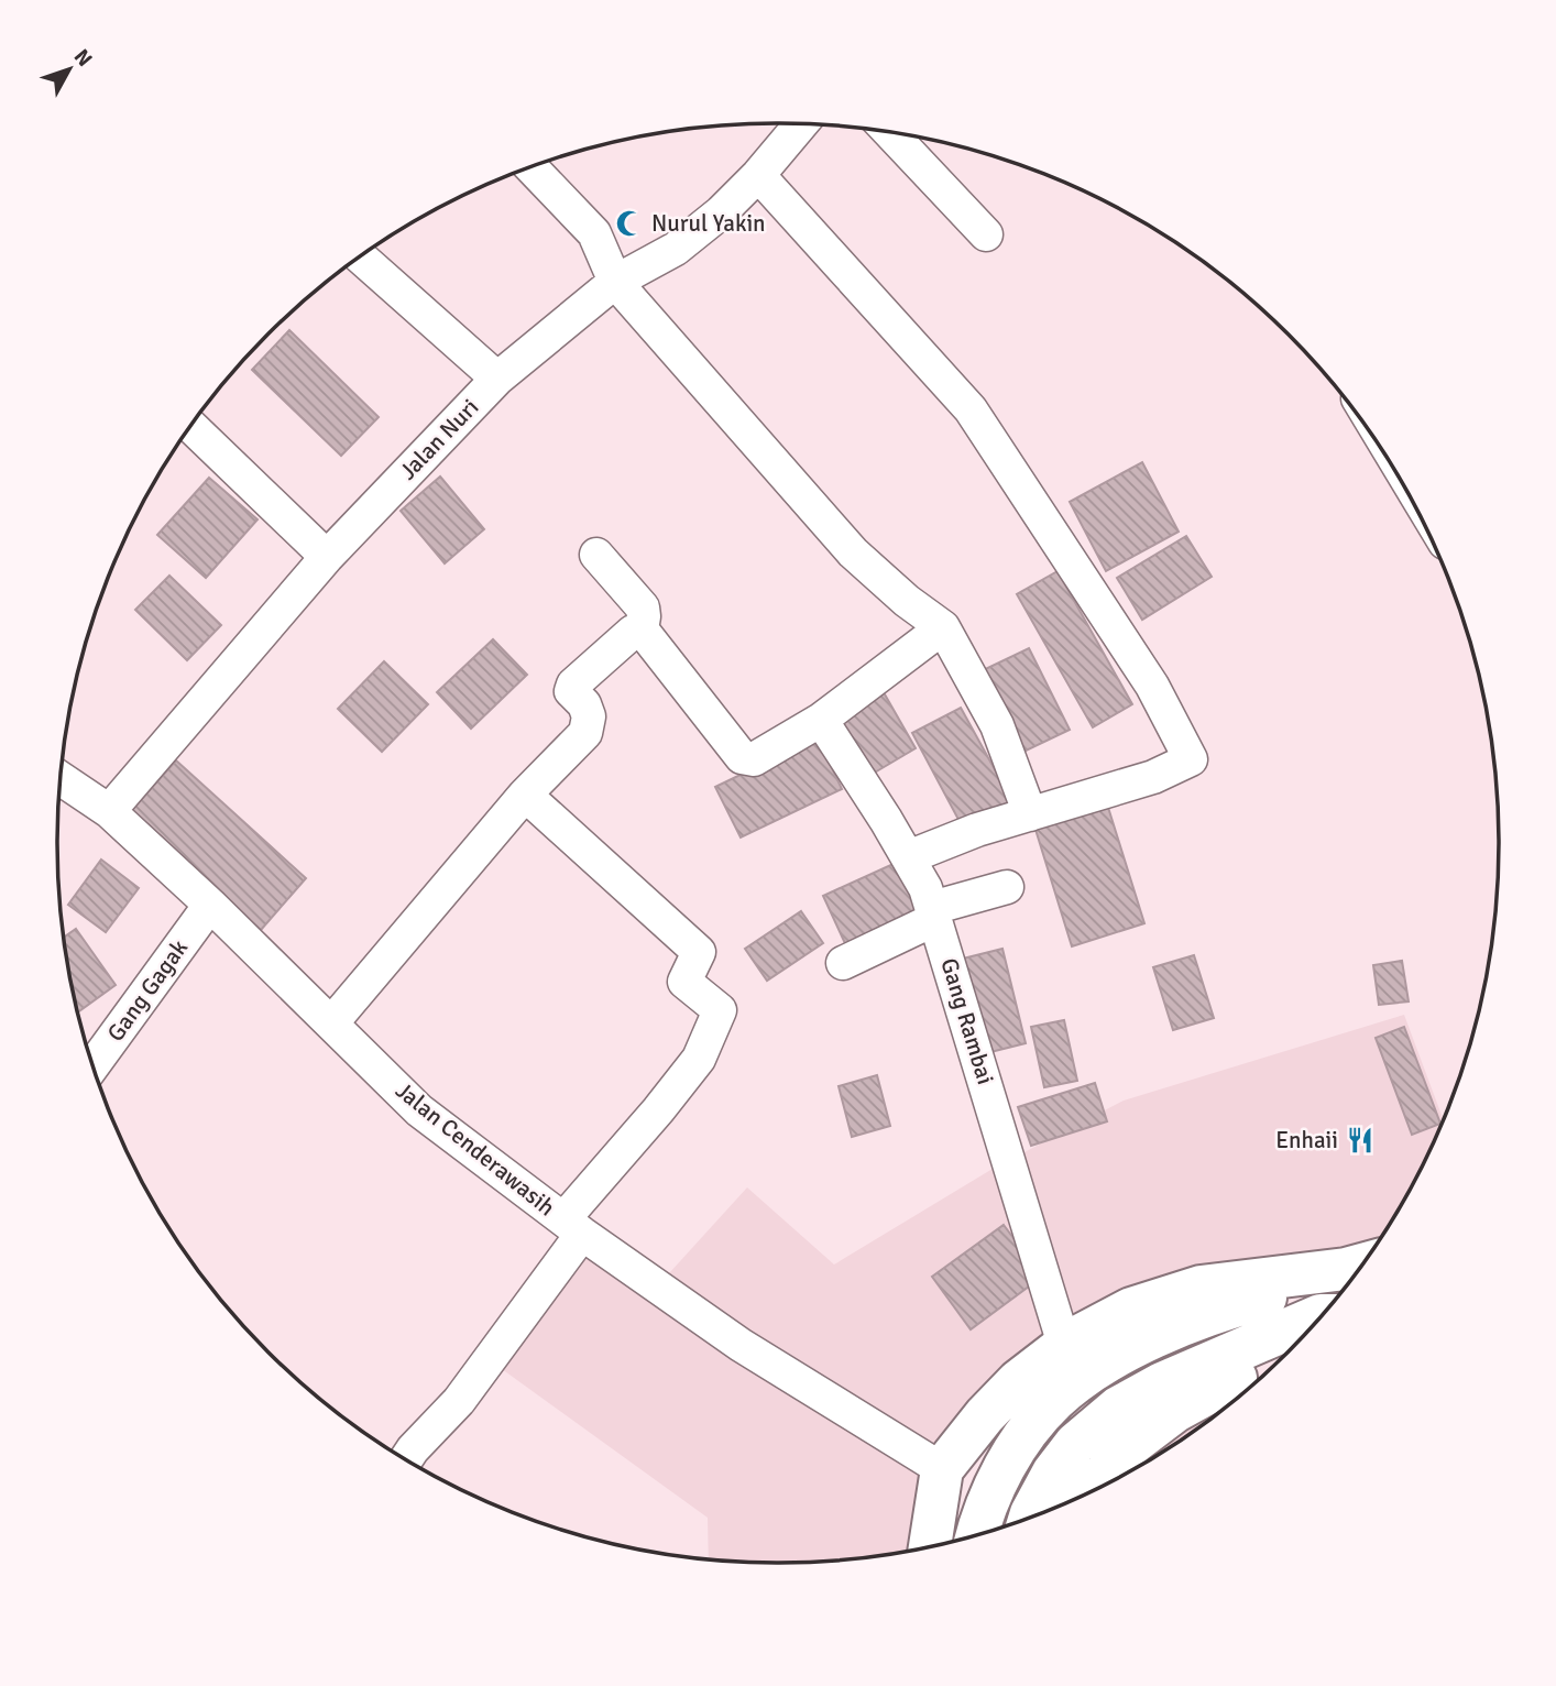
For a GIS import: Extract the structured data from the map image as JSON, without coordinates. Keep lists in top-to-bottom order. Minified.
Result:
{"streets":{"street":["Jalan Nuri","Gang Gagak","Gang Rambai","Jalan Cenderawasih"]},"crossings":[["Jalan Nuri","Jalan Cenderawasih"],["Gang Gagak","Jalan Cenderawasih"]],"places":{"mosque":["Nurul Yakin"],"restaurant":["Enhaii"]},"north":"top right"}
